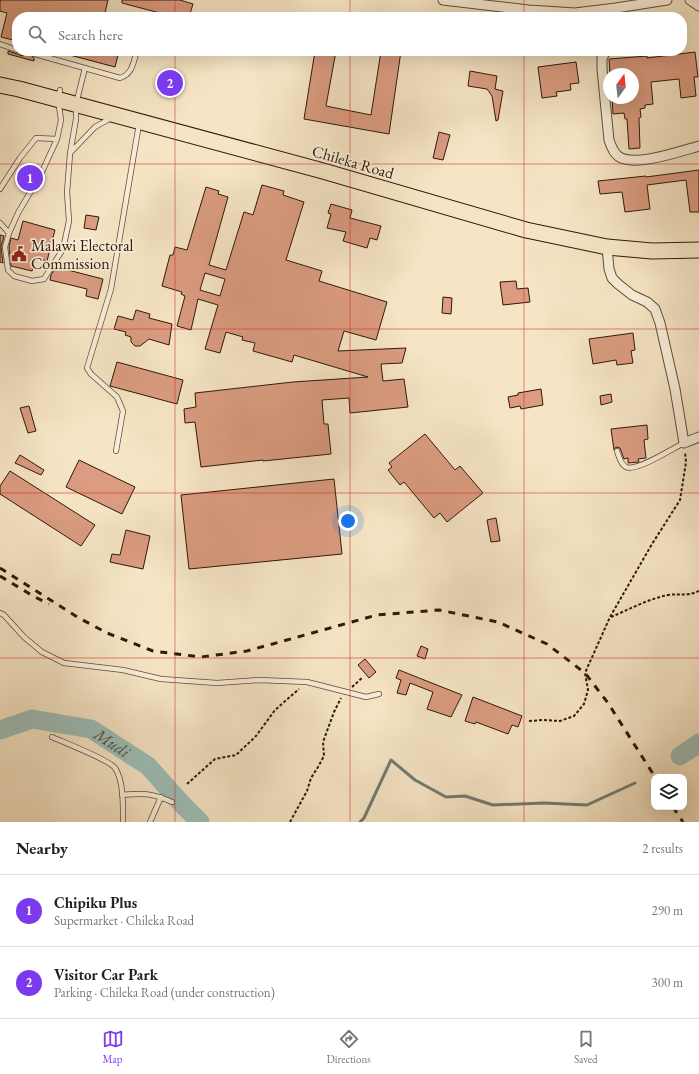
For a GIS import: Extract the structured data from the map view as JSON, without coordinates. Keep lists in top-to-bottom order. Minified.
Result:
{"streets":{"highway":["Chileka Road"]},"water":["Mudi"],"places":{"public building":["Malawi Electoral Commission"]},"north":"top","page":{"search":"Search here","pins":["2","1"],"heading":["Nearby","2 results"],"list":[{"mark":"1","name":"Chipiku Plus","note":"Supermarket · Chileka Road","value":"290 m"},{"mark":"2","name":"Visitor Car Park","note":"Parking · Chileka Road (under construction)","value":"300 m"}],"nav":["Map","Directions","Saved"]}}
